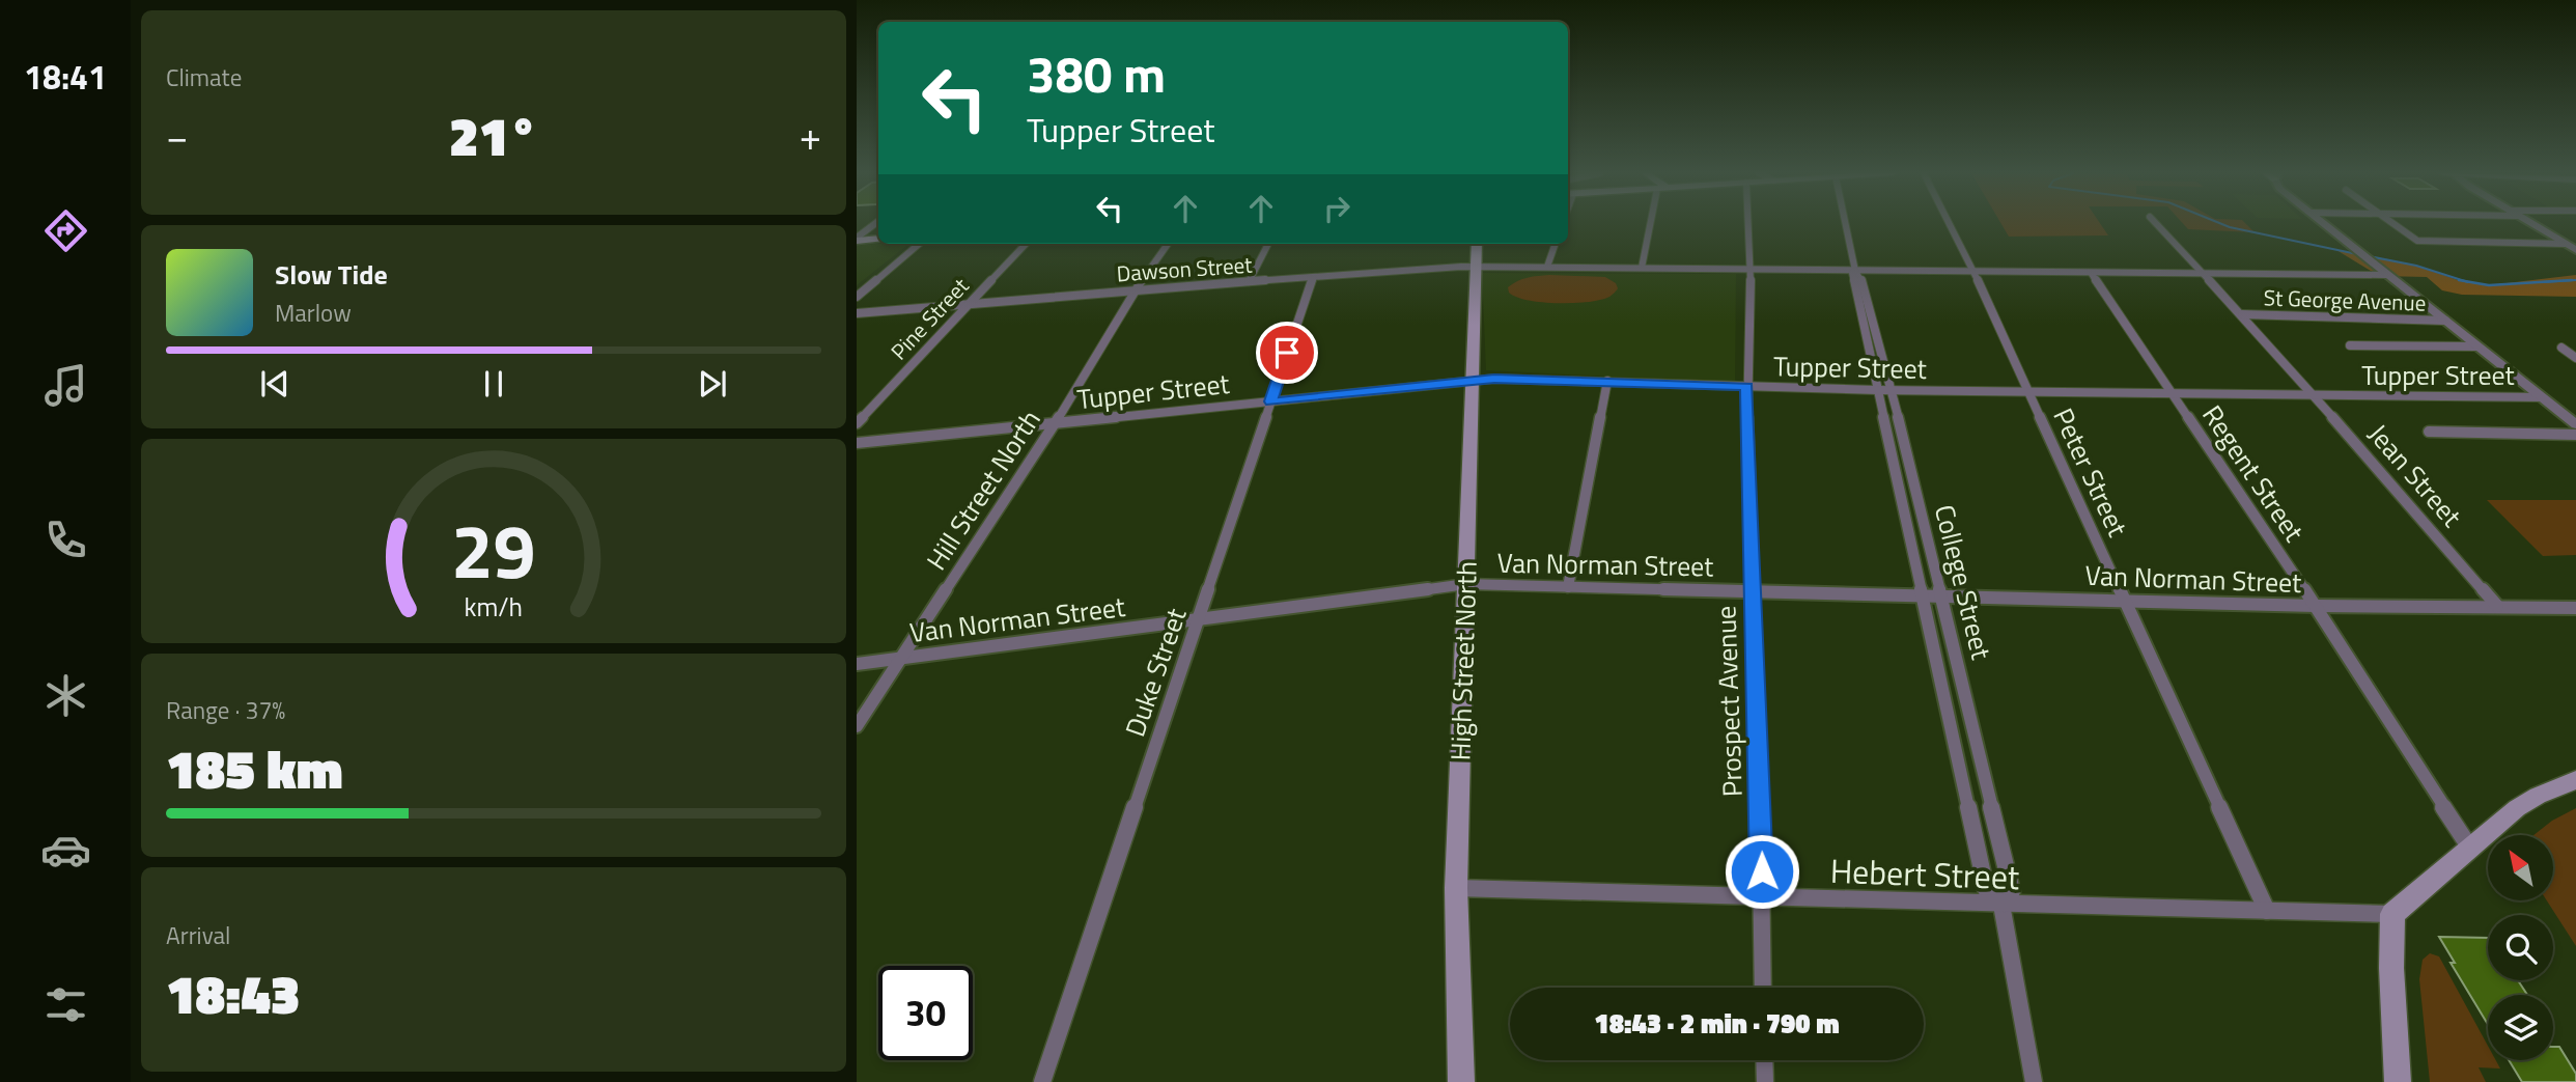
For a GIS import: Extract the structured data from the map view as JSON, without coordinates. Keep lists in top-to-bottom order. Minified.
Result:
{"streets":{"main road":["High Street North"],"street":["Dawson Street","St George Avenue","Pine Street","Tupper Street","Peter Street","Regent Street","Jean Street","Hill Street North","Van Norman Street","College Street","Duke Street","Prospect Avenue","Hebert Street"]},"crossings":[["Dawson Street","Pine Street"],["Dawson Street","Peter Street"],["Dawson Street","Regent Street"],["Dawson Street","Jean Street"],["Dawson Street","Hill Street North"],["Dawson Street","College Street"],["Dawson Street","High Street North"],["Dawson Street","Duke Street"],["Dawson Street","Prospect Avenue"],["St George Avenue","Jean Street"],["Tupper Street","Peter Street"],["Tupper Street","Regent Street"],["Tupper Street","Jean Street"],["Tupper Street","Hill Street North"],["Tupper Street","College Street"],["Tupper Street","High Street North"],["Tupper Street","Duke Street"],["Tupper Street","Prospect Avenue"],["Peter Street","Van Norman Street"],["Peter Street","Hebert Street"],["Regent Street","Van Norman Street"],["Jean Street","Van Norman Street"],["Hill Street North","Van Norman Street"],["Van Norman Street","College Street"],["Van Norman Street","High Street North"],["Van Norman Street","Duke Street"],["Van Norman Street","Prospect Avenue"],["College Street","Hebert Street"],["High Street North","Hebert Street"],["Prospect Avenue","Hebert Street"]],"north":"top left","page":{"tabs":"18:41","tile":["Climate",["Range · 37%","185 km"],["Arrival","18:43"]],"turn":["380 m","Tupper Street"],"heat":["−","21°","+"],"song":["Slow Tide","Marlow"],"limit":"30","trip":"18:43 · 2 min · 790 m","gauge":["29","km/h"]}}
